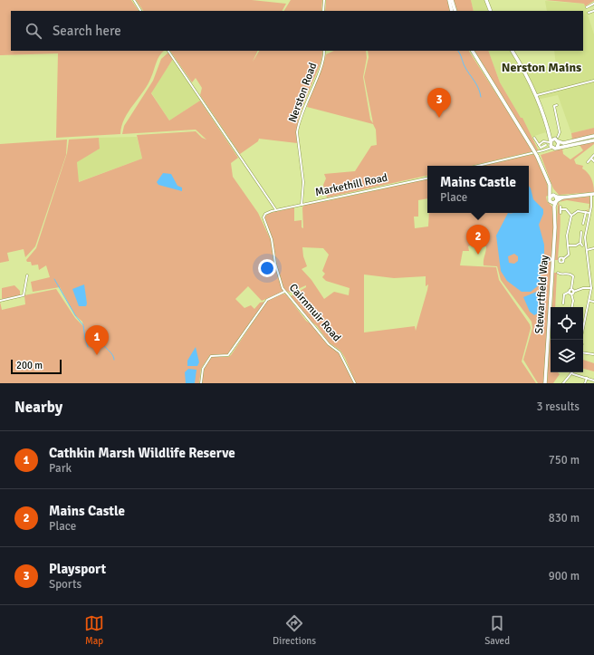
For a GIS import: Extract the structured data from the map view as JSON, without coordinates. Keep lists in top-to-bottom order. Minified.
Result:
{"streets":{"street":["Nerston Road","Markethill Road","Stewartfield Way","Cairnmuir Road"]},"crossings":[["Nerston Road","Markethill Road"]],"districts":["Nerston Mains"],"scale_bar":"200 m","page":{"search":"Search here","pins":["3","2","1"],"popup":["Mains Castle","Place"],"scale":"200 m","heading":["Nearby","3 results"],"list":[{"mark":"1","name":"Cathkin Marsh Wildlife Reserve","note":"Park","value":"750 m"},{"mark":"2","name":"Mains Castle","note":"Place","value":"830 m"},{"mark":"3","name":"Playsport","note":"Sports","value":"900 m"}],"nav":["Map","Directions","Saved"]}}
